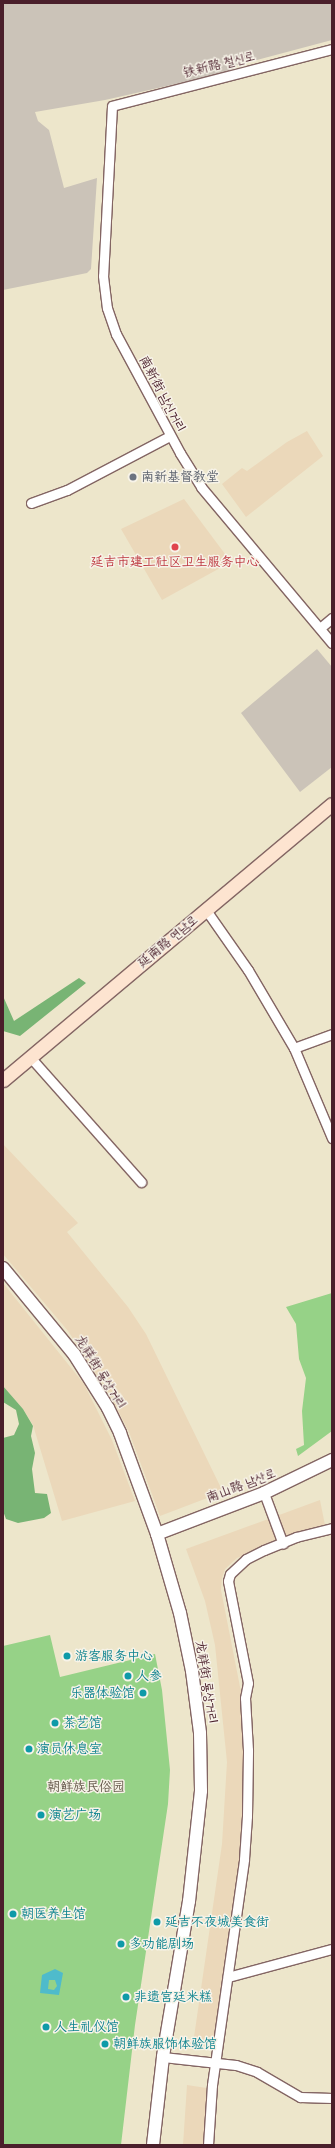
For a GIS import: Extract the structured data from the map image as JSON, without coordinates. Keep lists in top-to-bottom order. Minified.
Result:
{"streets":{"main road":["延南路 연남로"],"street":["铁新路 철신로","南新街 남신거리","龙祥街 룡상거리","南山路 남산로"]},"crossings":[["铁新路 철신로","南新街 남신거리"],["龙祥街 룡상거리","南山路 남산로"]],"parks":["朝鲜族民俗园"],"places":["南新基督教堂","延吉市建工社区卫生服务中心","游客服务中心","人参","乐器体验馆","茶艺馆","演员休息室","演艺广场","朝医养生馆","延吉不夜城美食街","多功能剧场","非遗宫廷米糕","人生礼仪馆","朝鲜族服饰体验馆"]}
